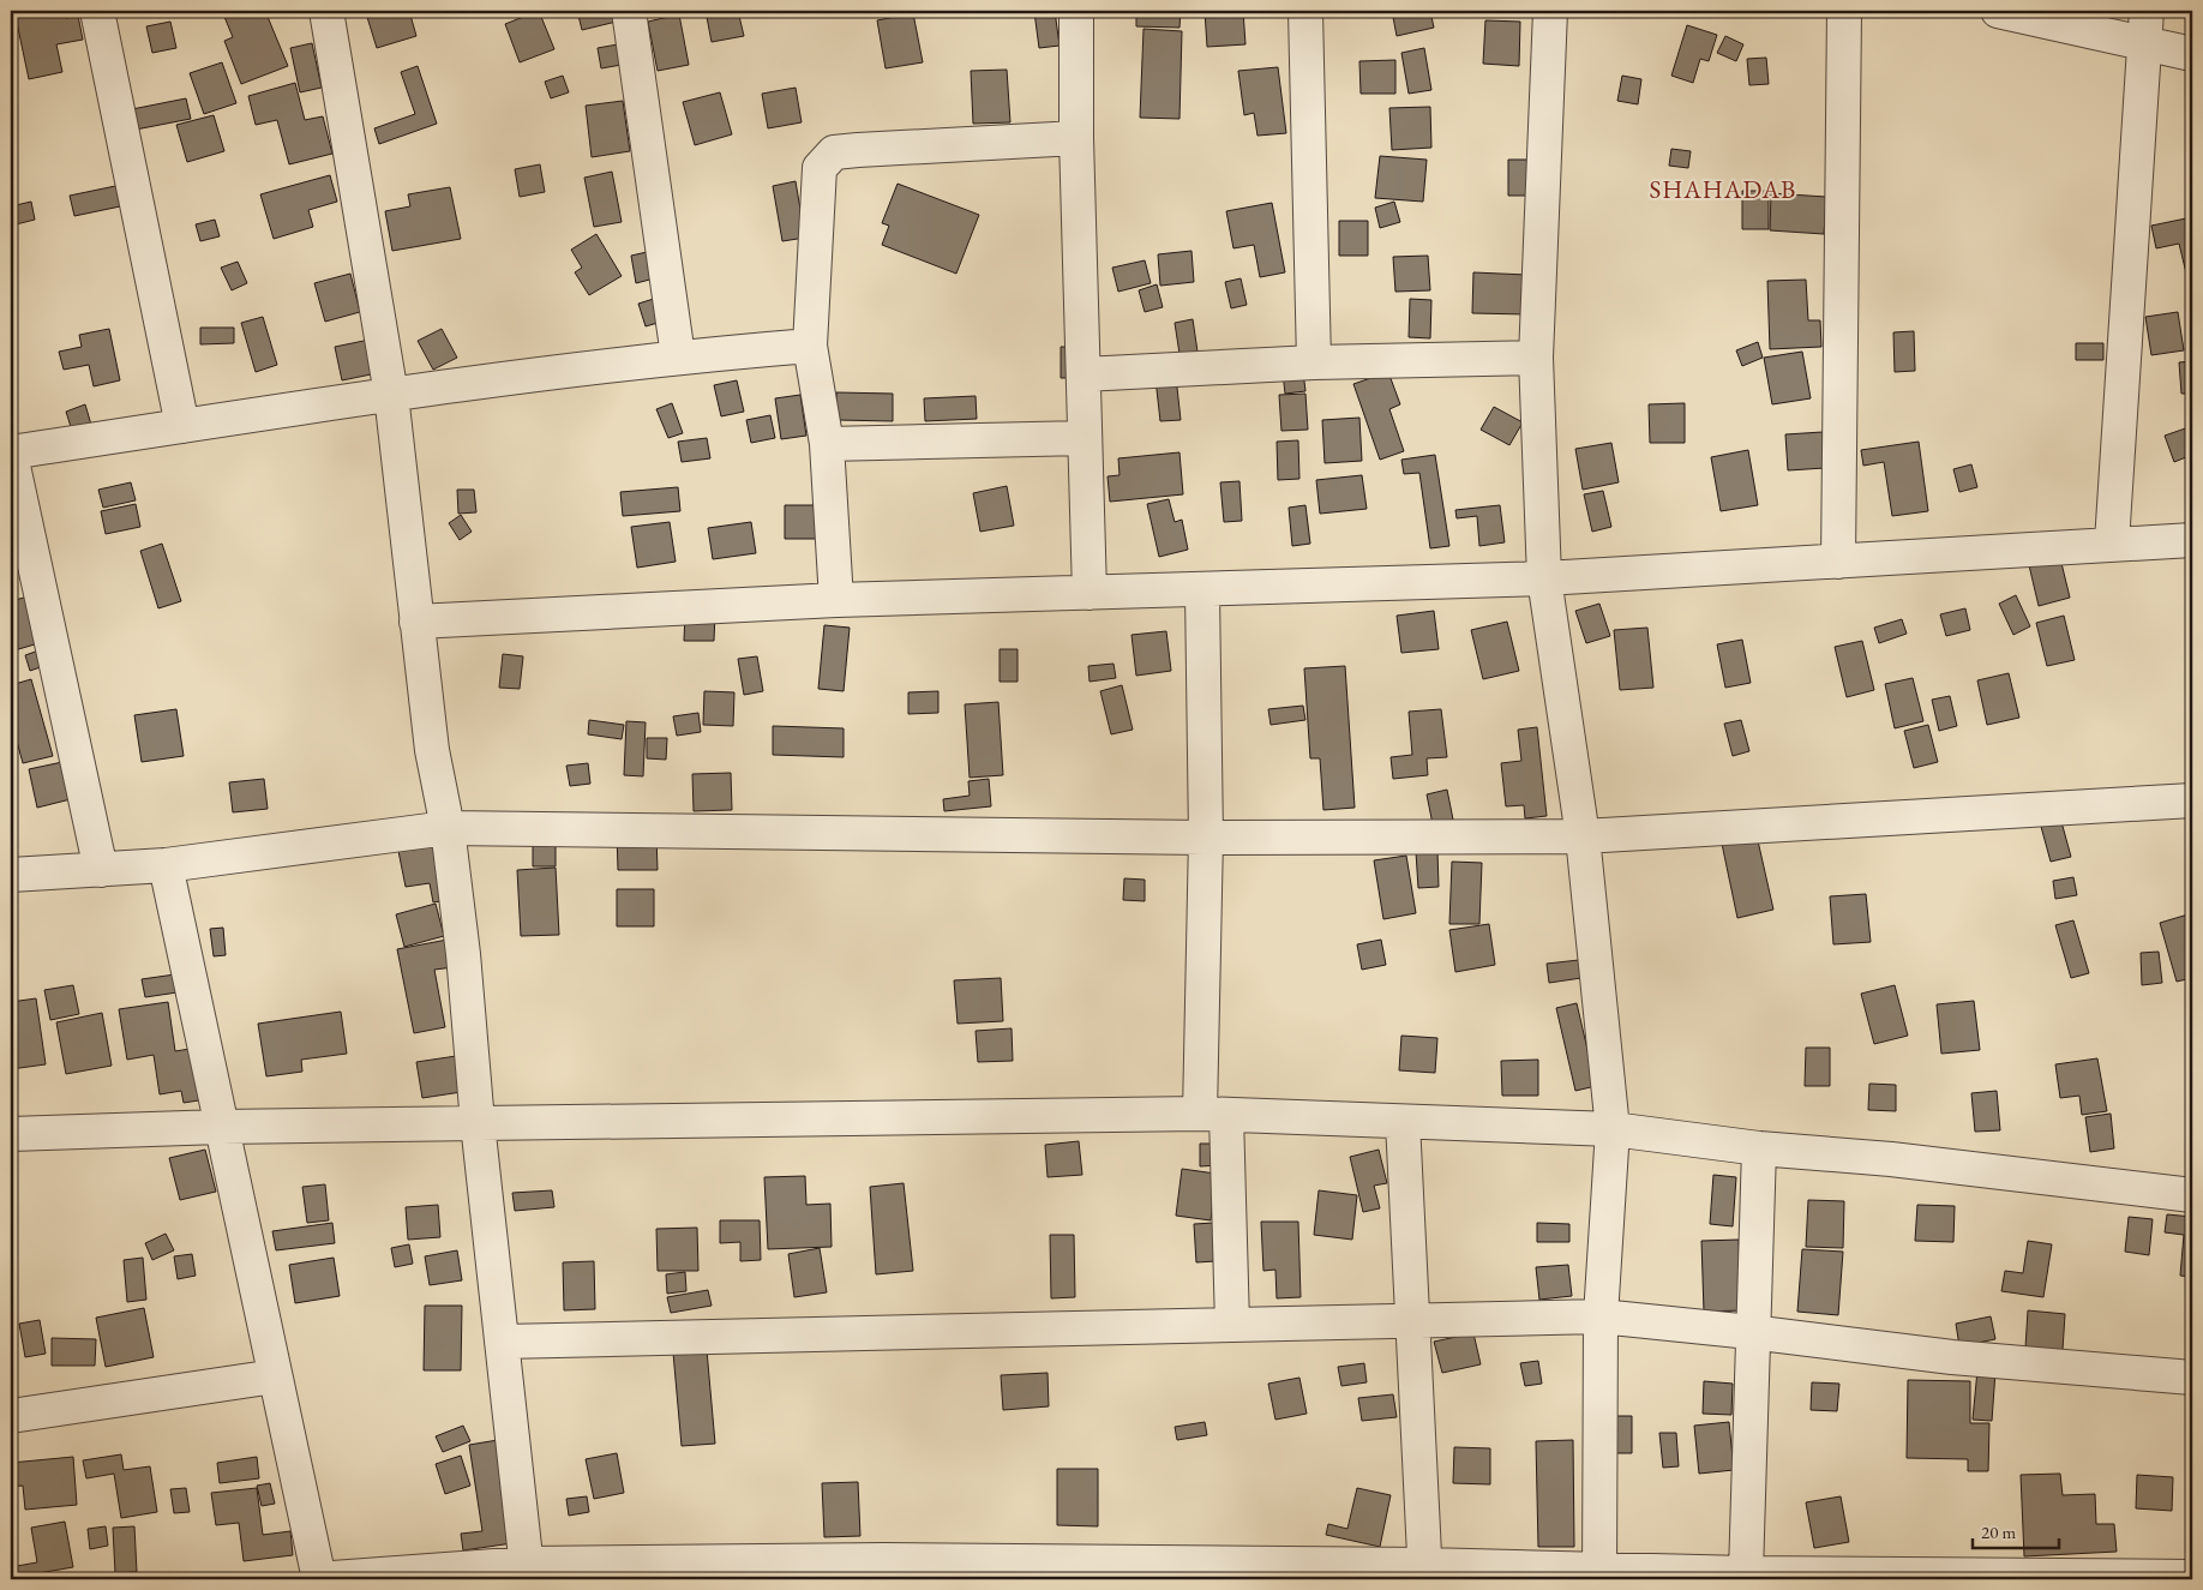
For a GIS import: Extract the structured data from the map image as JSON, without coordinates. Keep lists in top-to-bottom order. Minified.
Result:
{"districts":["SHAHADAB"],"scale_bar":"20 m"}
